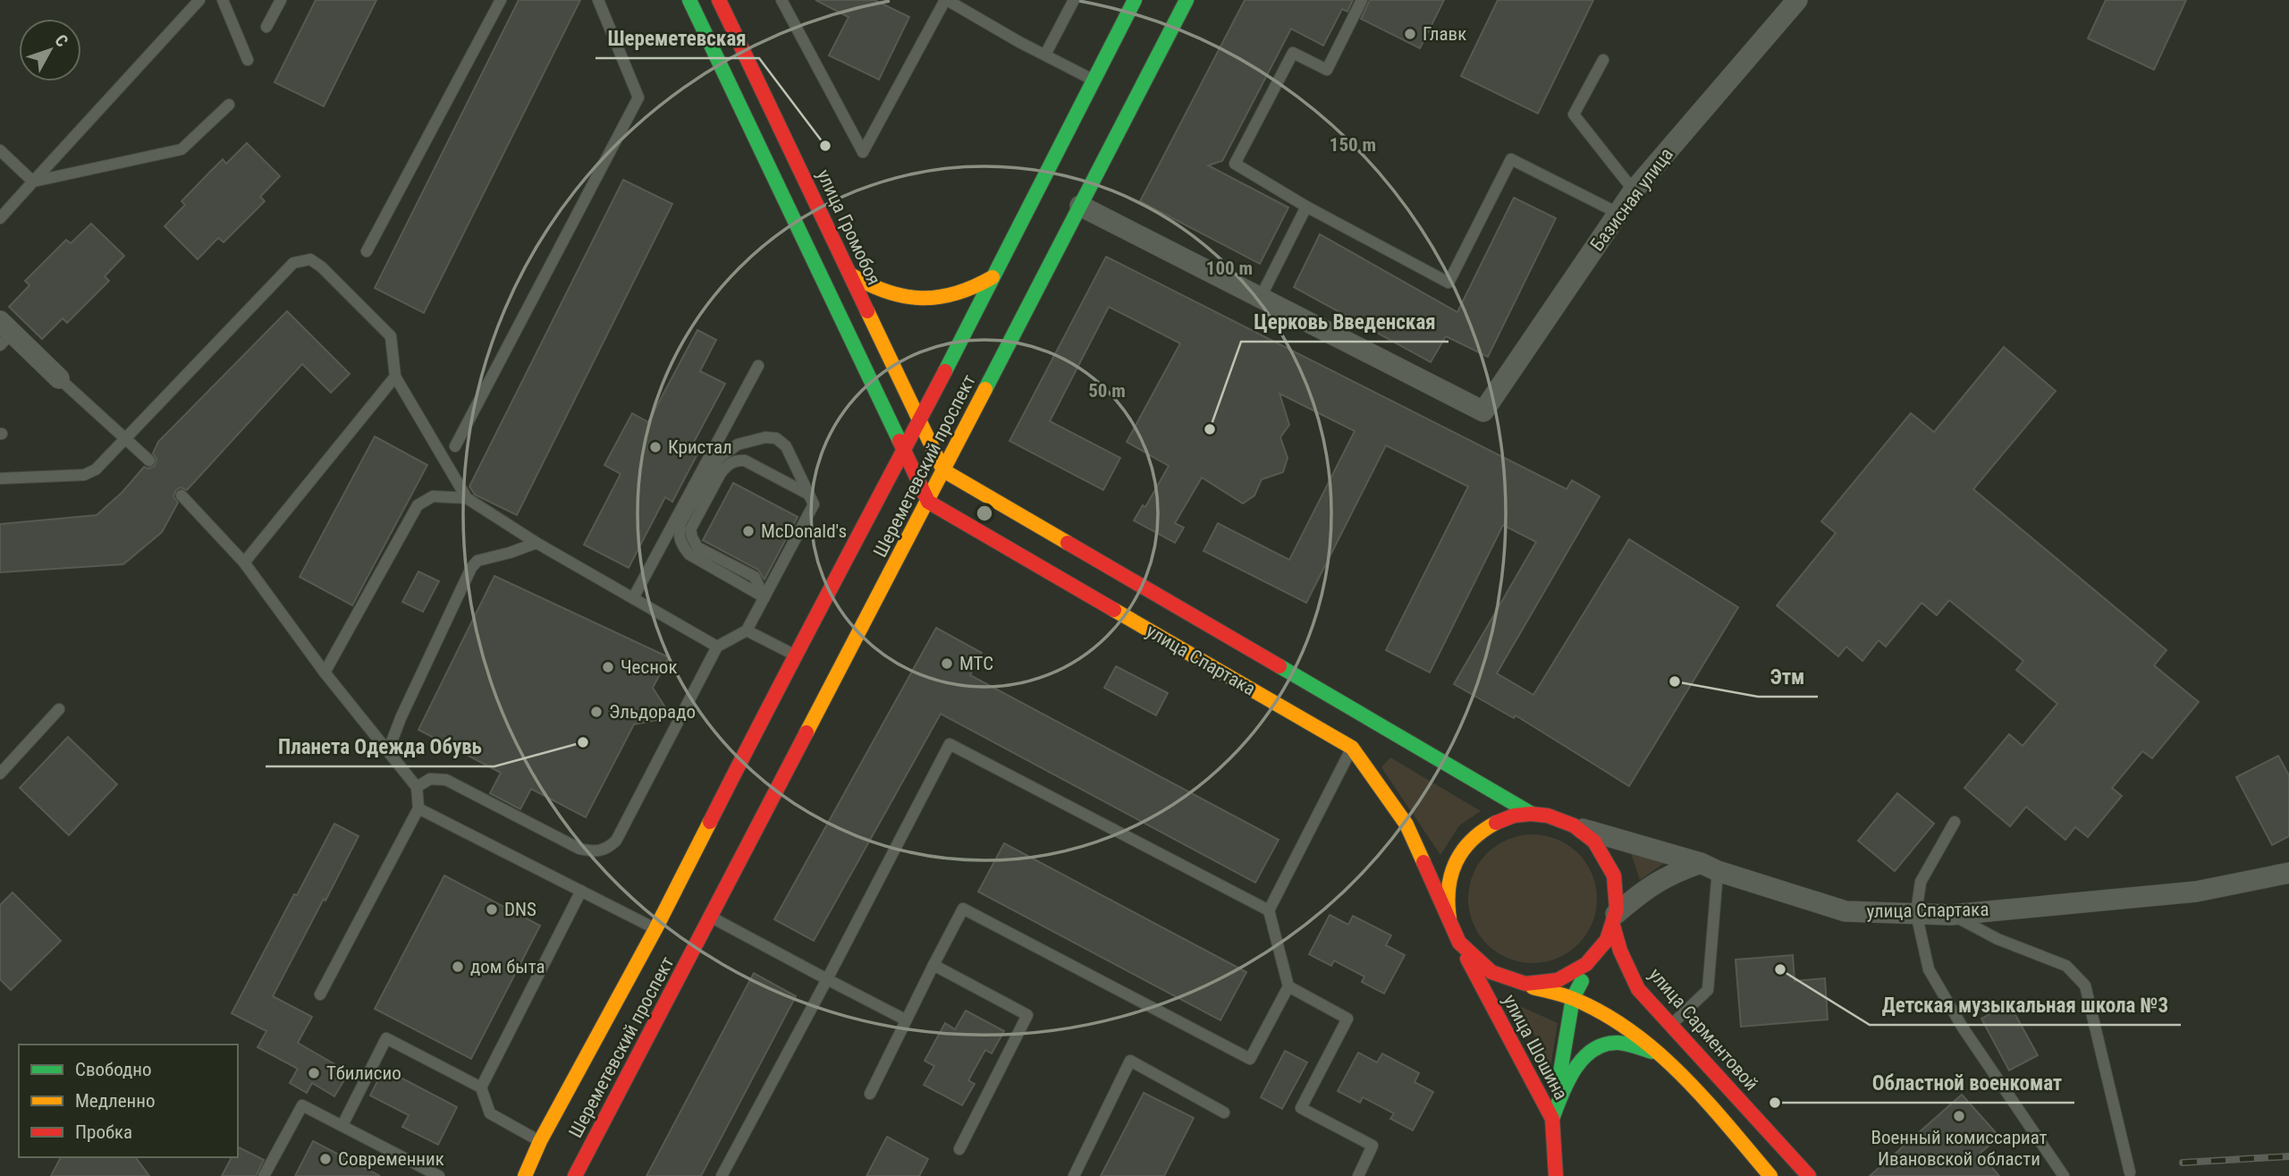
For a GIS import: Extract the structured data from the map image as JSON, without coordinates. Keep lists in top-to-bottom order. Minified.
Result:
{"streets":{"main road":["улица Громобоя","Шереметевский проспект","улица Спартака","улица Сарментовой","улица Шошина"],"street":["Базисная улица"]},"crossings":[["улица Громобоя","Шереметевский проспект"],["улица Громобоя","улица Спартака"],["Шереметевский проспект","улица Спартака"],["улица Спартака","улица Сарментовой"],["улица Спартака","улица Шошина"],["улица Сарментовой","улица Шошина"]],"places":["Главк","Шереметевская","Церковь Введенская","Кристал","McDonald's","МТС","Чеснок","Этм","Эльдорадо","Планета Одежда Обувь","DNS","дом быта","Детская музыкальная школа №3","Тбилисио","Областной военкомат","Военный комиссариат Ивановской области","Современник"],"legend":["Свободно","Медленно","Пробка"],"north":"top right","rings":["150 m","100 m","50 m"]}
